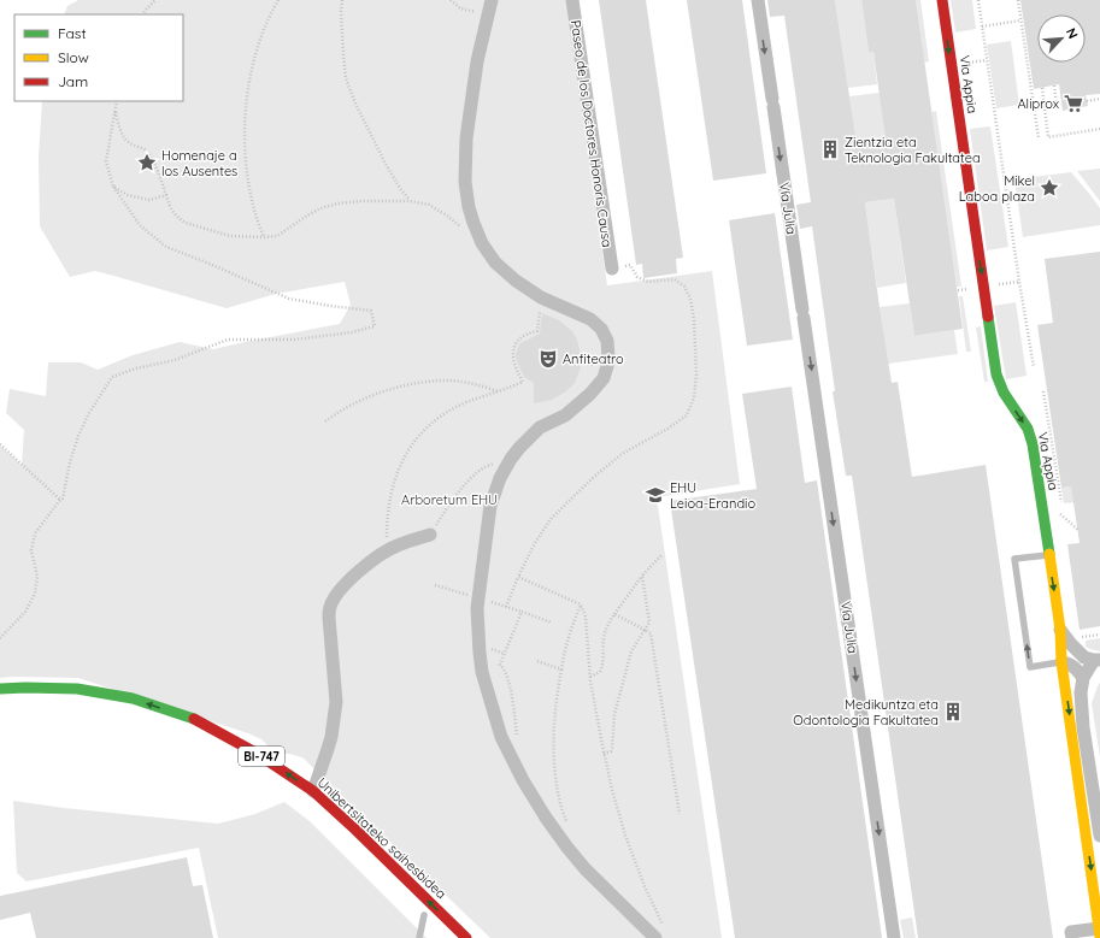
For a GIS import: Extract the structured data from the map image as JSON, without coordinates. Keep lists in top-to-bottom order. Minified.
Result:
{"streets":{"street":["Via Appia","Paseo de los Doctores Honoris Causa","Vía Julia","BI-747","Unibertsitateko saihesbidea"]},"one_way":["Via Appia","Vía Julia","Unibertsitateko saihesbidea"],"parks":["Arboretum EHU"],"places":{"supermarket":["Aliprox"],"building":["Zientzia eta Teknologia Fakultatea","Medikuntza eta Odontologia Fakultatea"],"place":["Homenaje a los Ausentes","Mikel Laboa plaza"],"theatre":["Anfiteatro"],"school or university":["EHU Leioa-Erandio"]},"legend":["Fast","Slow","Jam"],"north":"top right"}
